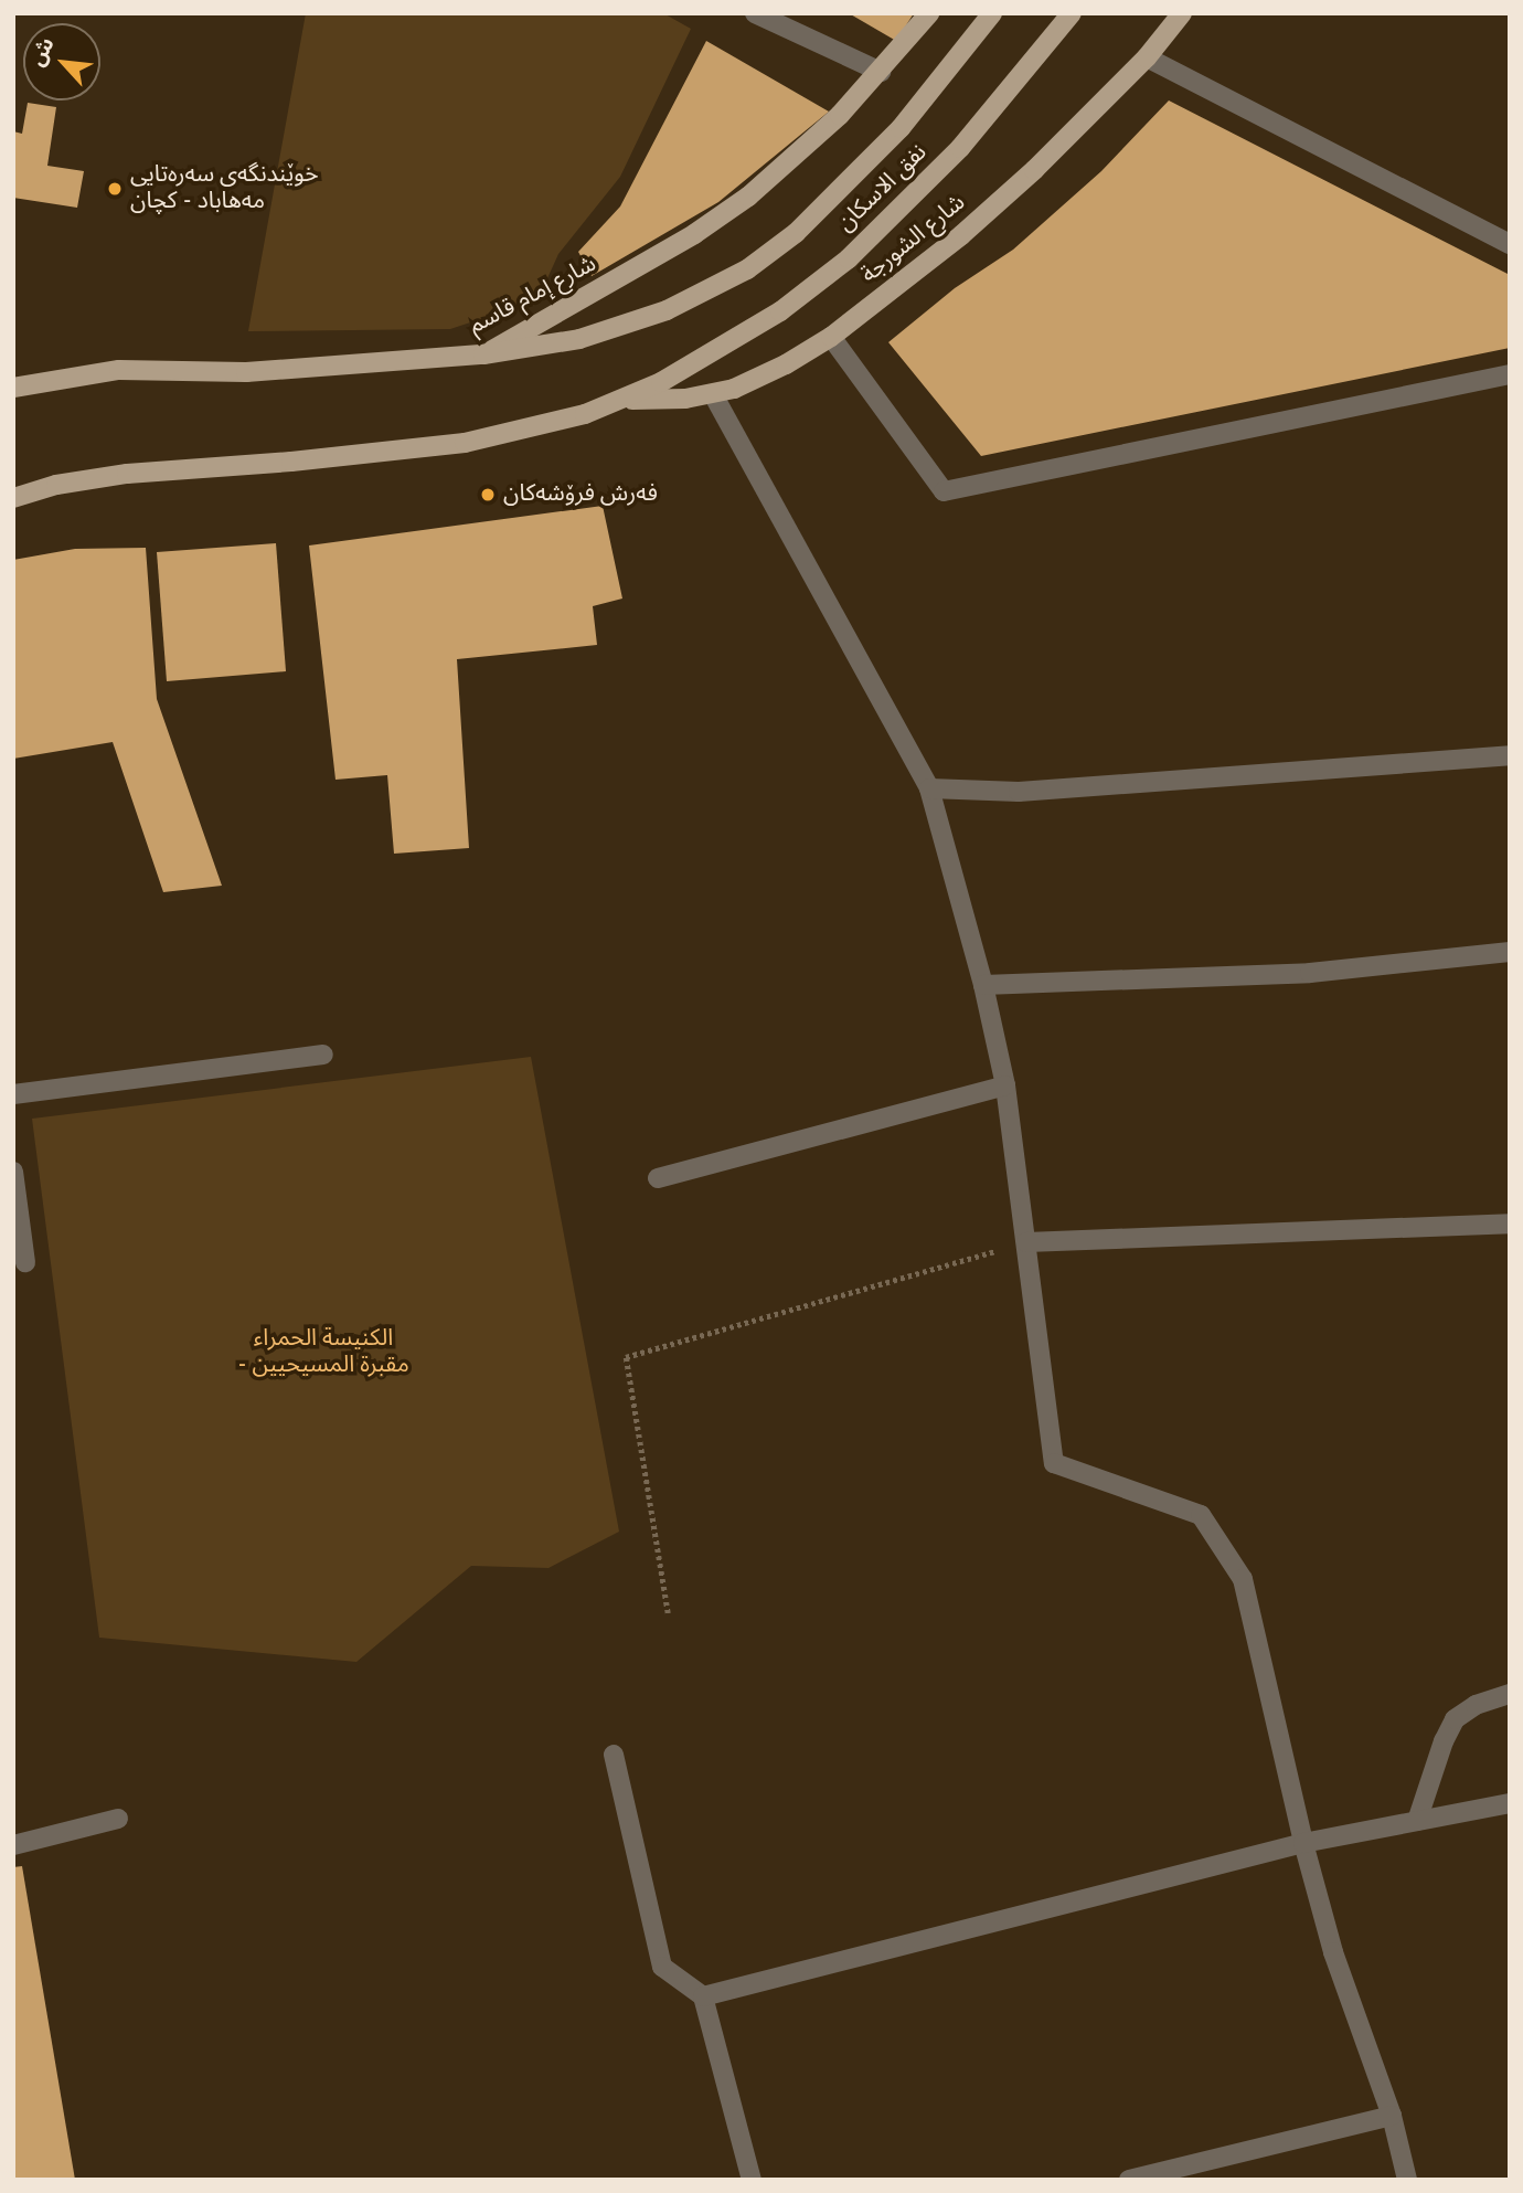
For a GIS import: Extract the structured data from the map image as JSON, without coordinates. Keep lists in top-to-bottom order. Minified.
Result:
{"streets":{"main road":["نفق الاسكان","شارع الشورجة","شارع إمام قاسم"]},"crossings":[["نفق الاسكان","شارع الشورجة"]],"parks":["الكنيسة الحمراء - مقبرة المسيحيين"],"places":["خوێندنگەی سەرەتایی مەهاباد - کچان","فەرش فرۆشەکان"],"north":"top left"}
